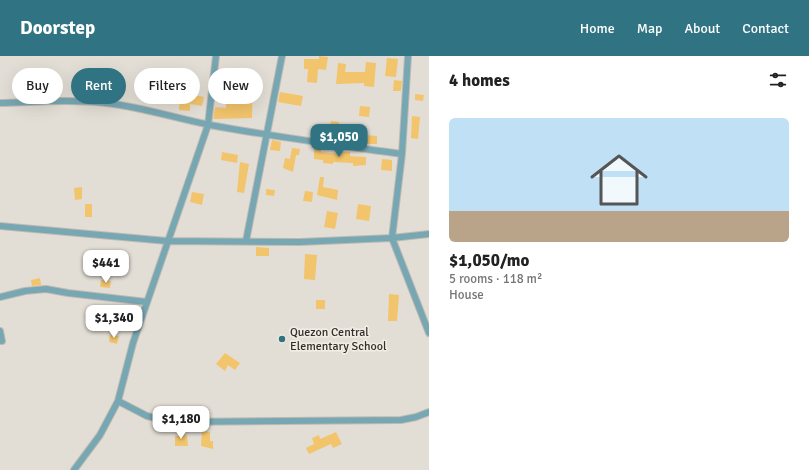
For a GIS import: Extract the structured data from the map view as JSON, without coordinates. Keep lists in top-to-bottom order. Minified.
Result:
{"places":["Quezon Central Elementary School"],"page":{"header":"Doorstep","nav":["Home","Map","About","Contact"],"heading":"4 homes","chip":["Buy","Rent","Filters","New"],"list":[{"name":"$1,050/mo","note":"5 rooms · 118 m² · House"}],"price":["$1,050","$441","$1,340","$1,180"]}}
